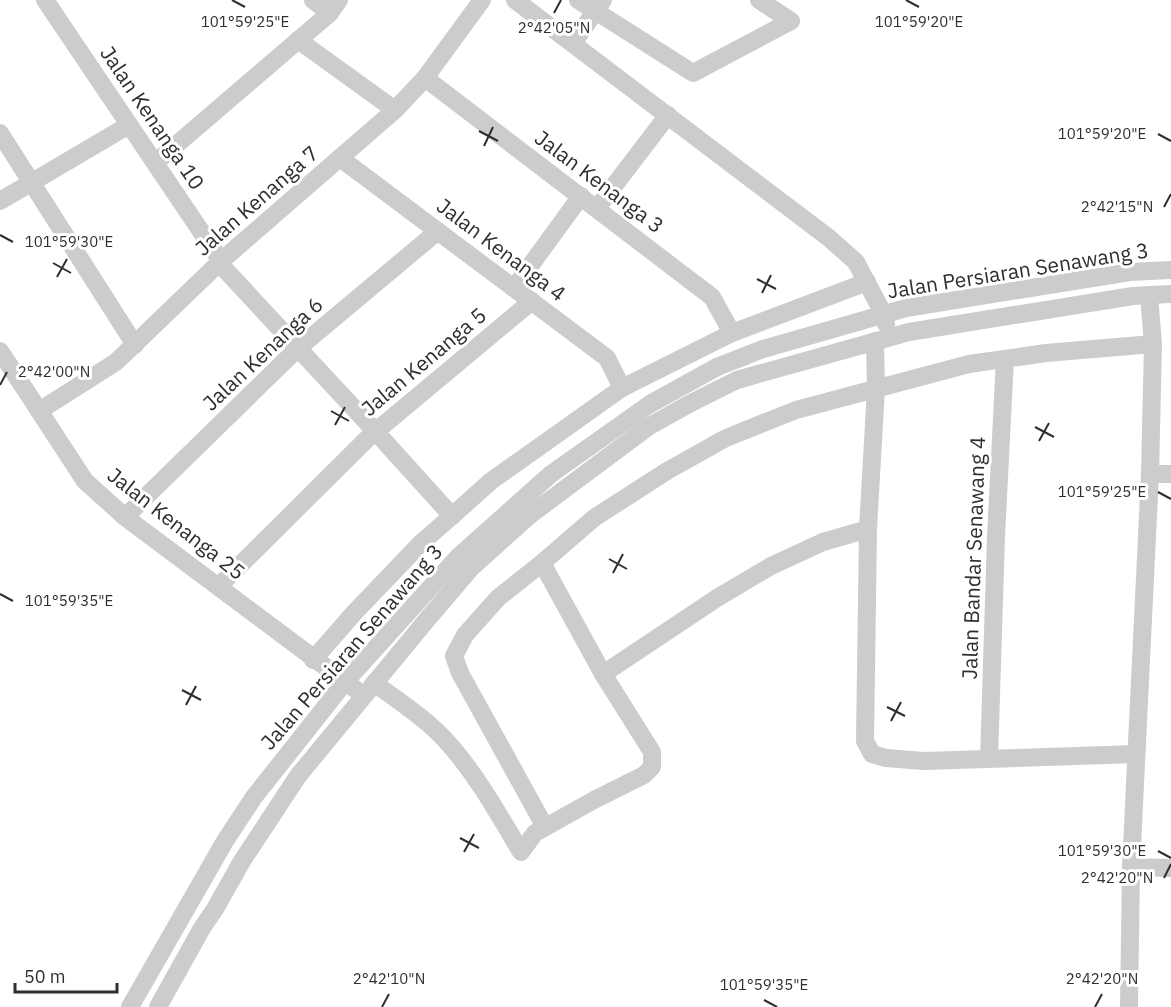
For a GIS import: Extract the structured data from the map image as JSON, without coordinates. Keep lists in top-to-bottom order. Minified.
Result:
{"streets":{"street":["Jalan Kenanga 10","Jalan Kenanga 3","Jalan Kenanga 7","Jalan Kenanga 4","Jalan Persiaran Senawang 3","Jalan Kenanga 6","Jalan Kenanga 5","Jalan Kenanga 25","Jalan Bandar Senawang 4"]},"crossings":[["Jalan Kenanga 10","Jalan Kenanga 7"],["Jalan Kenanga 10","Jalan Kenanga 6"],["Jalan Kenanga 10","Jalan Kenanga 5"],["Jalan Kenanga 3","Jalan Kenanga 7"],["Jalan Kenanga 7","Jalan Kenanga 4"],["Jalan Kenanga 7","Jalan Kenanga 25"],["Jalan Kenanga 4","Jalan Kenanga 6"],["Jalan Kenanga 4","Jalan Kenanga 5"],["Jalan Persiaran Senawang 3","Jalan Kenanga 25"],["Jalan Kenanga 6","Jalan Kenanga 25"],["Jalan Kenanga 5","Jalan Kenanga 25"]],"scale_bar":"50 m","coordinates":["101°59'20\"E","101°59'25\"E","2°42'05\"N","2°42'15\"N","101°59'30\"E","2°42'00\"N","101°59'35\"E","2°42'20\"N","2°42'10\"N"]}
